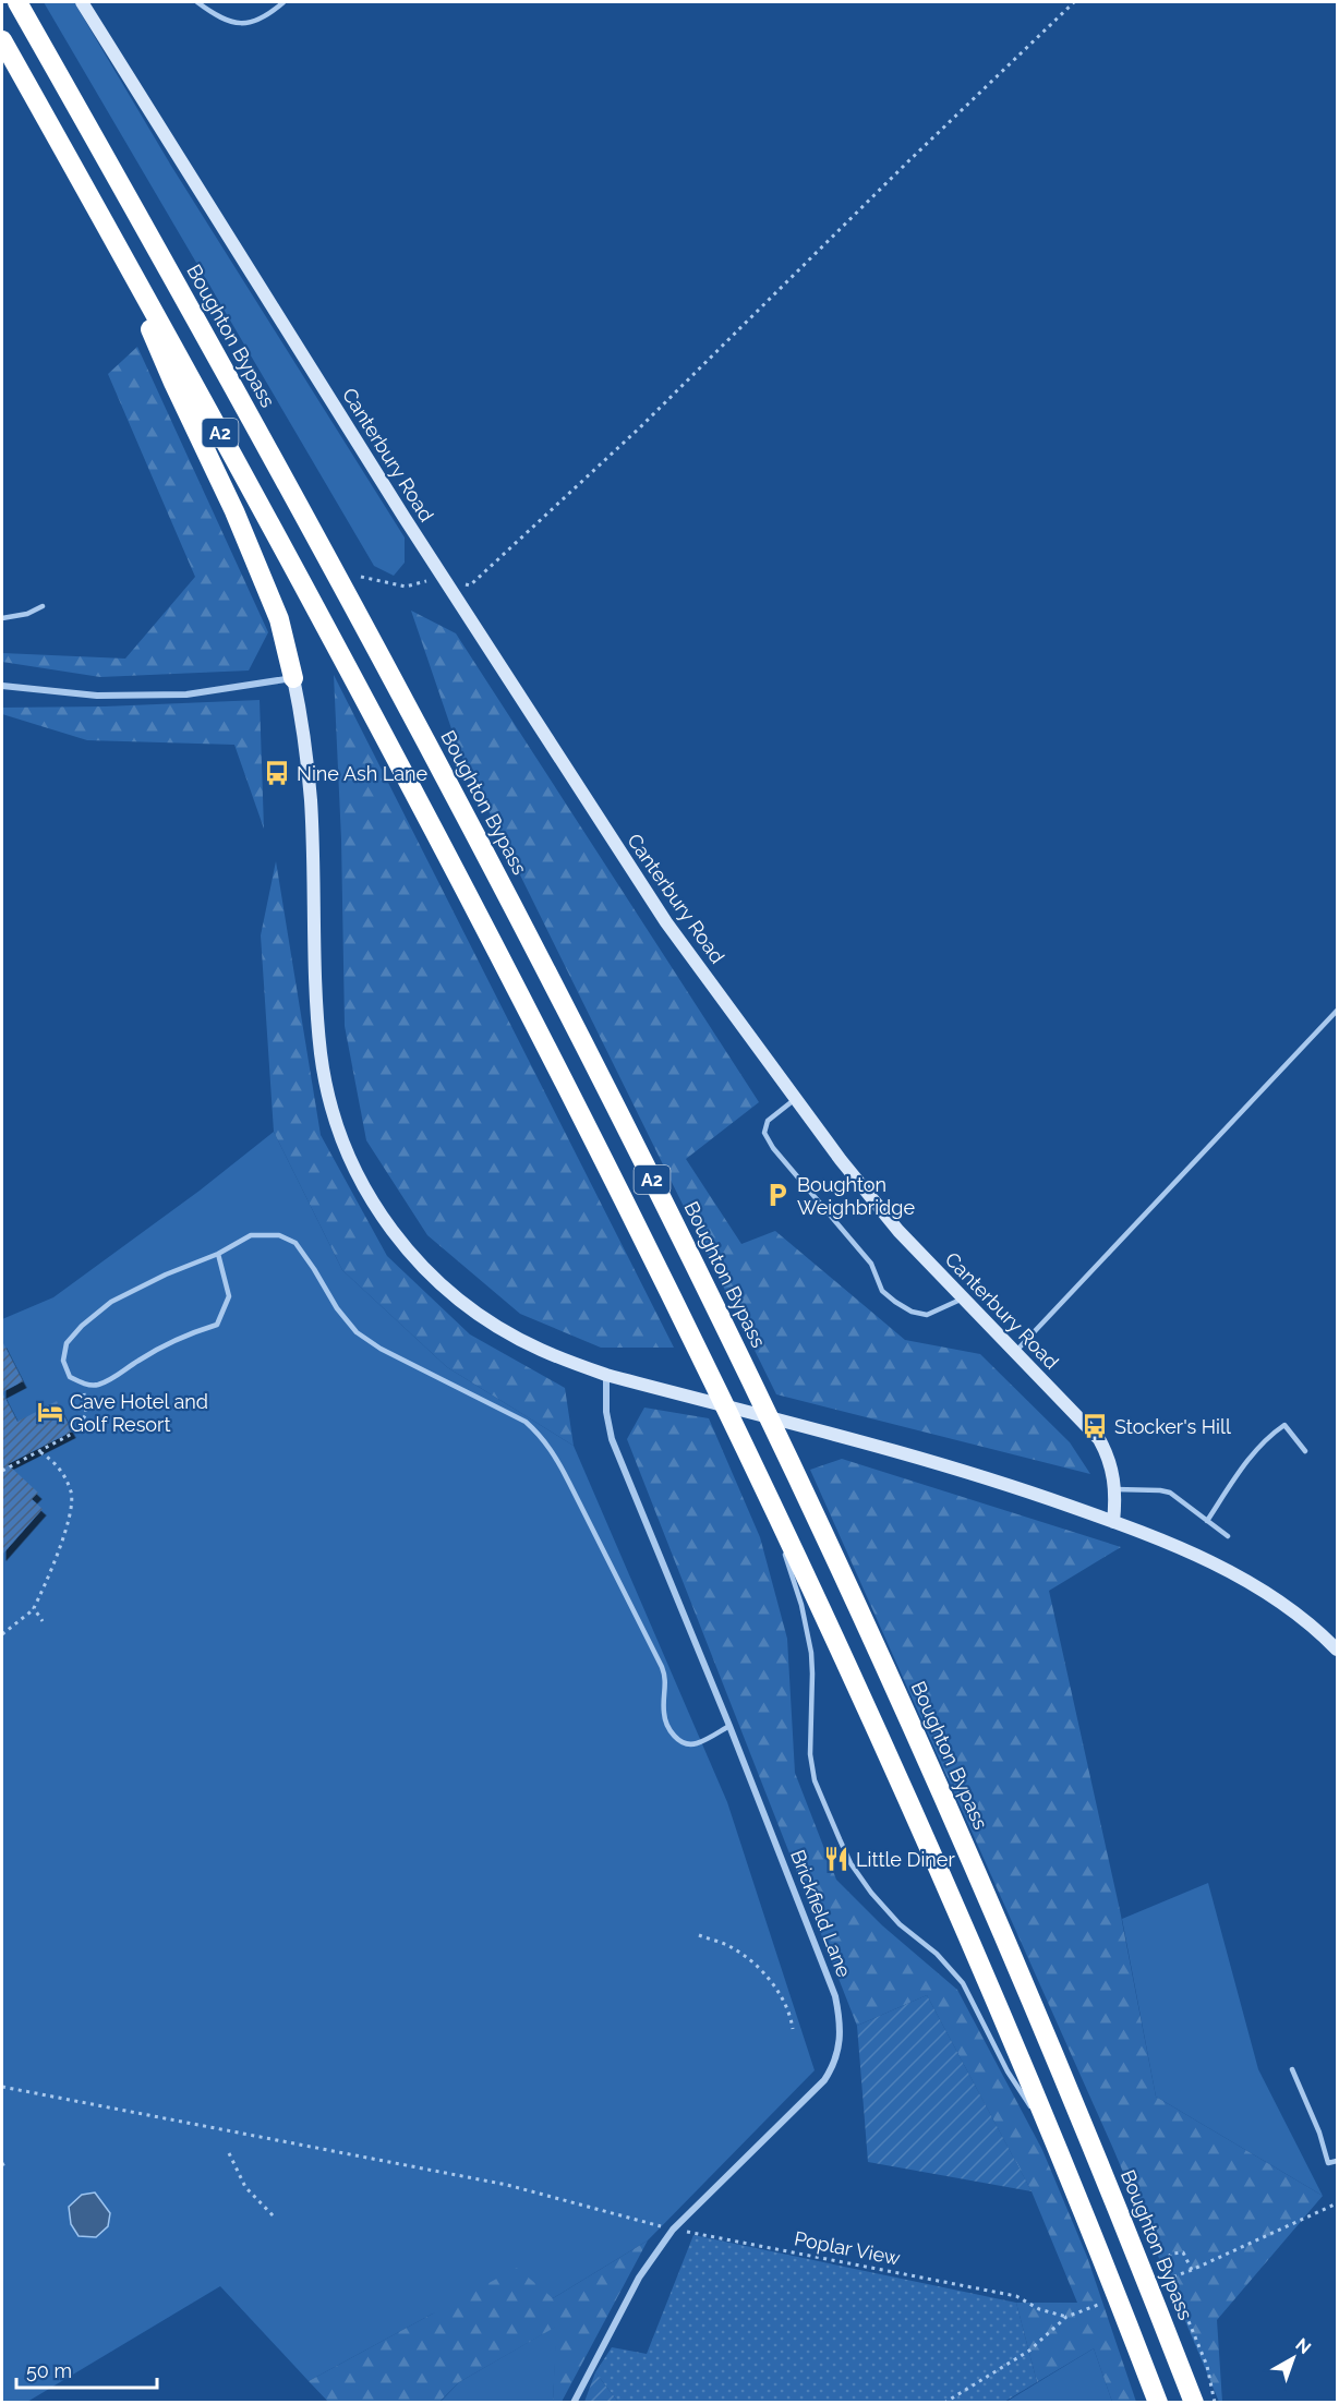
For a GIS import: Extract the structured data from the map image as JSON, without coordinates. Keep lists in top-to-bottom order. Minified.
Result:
{"streets":{"highway":["Boughton Bypass","A2"],"street":["Canterbury Road","Brickfield Lane"],"path":["Poplar View"]},"crossings":[["Brickfield Lane","Poplar View"]],"places":{"bus stop":["Nine Ash Lane","Stocker's Hill"],"parking":["Boughton Weighbridge"],"hotel":["Cave Hotel and Golf Resort"],"restaurant":["Little Diner"]},"scale_bar":"50 m","north":"top right"}
